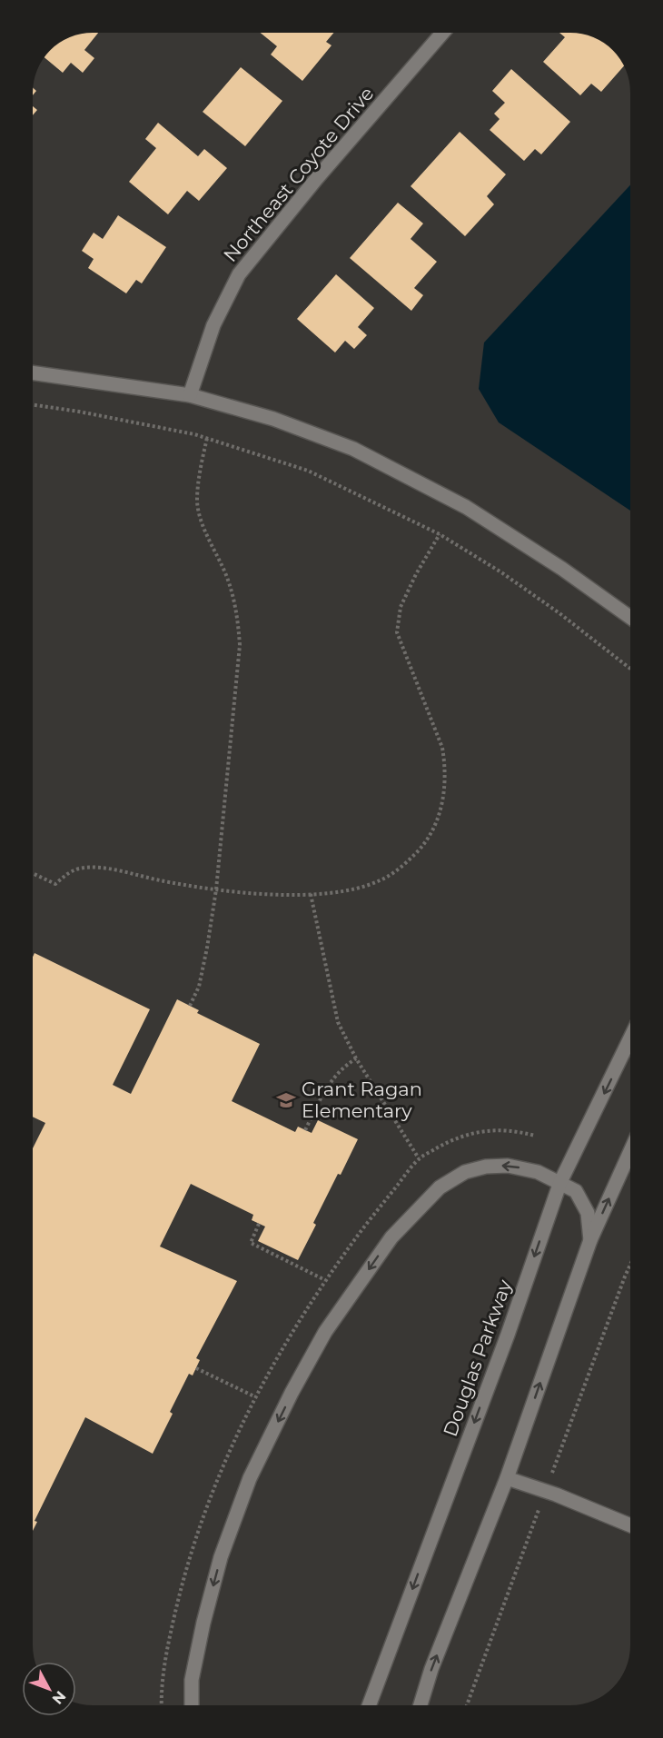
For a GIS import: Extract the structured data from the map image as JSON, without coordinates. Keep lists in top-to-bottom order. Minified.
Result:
{"streets":{"street":["Northeast Coyote Drive","Douglas Parkway"]},"places":{"school or university":["Grant Ragan Elementary"]},"north":"bottom right"}
